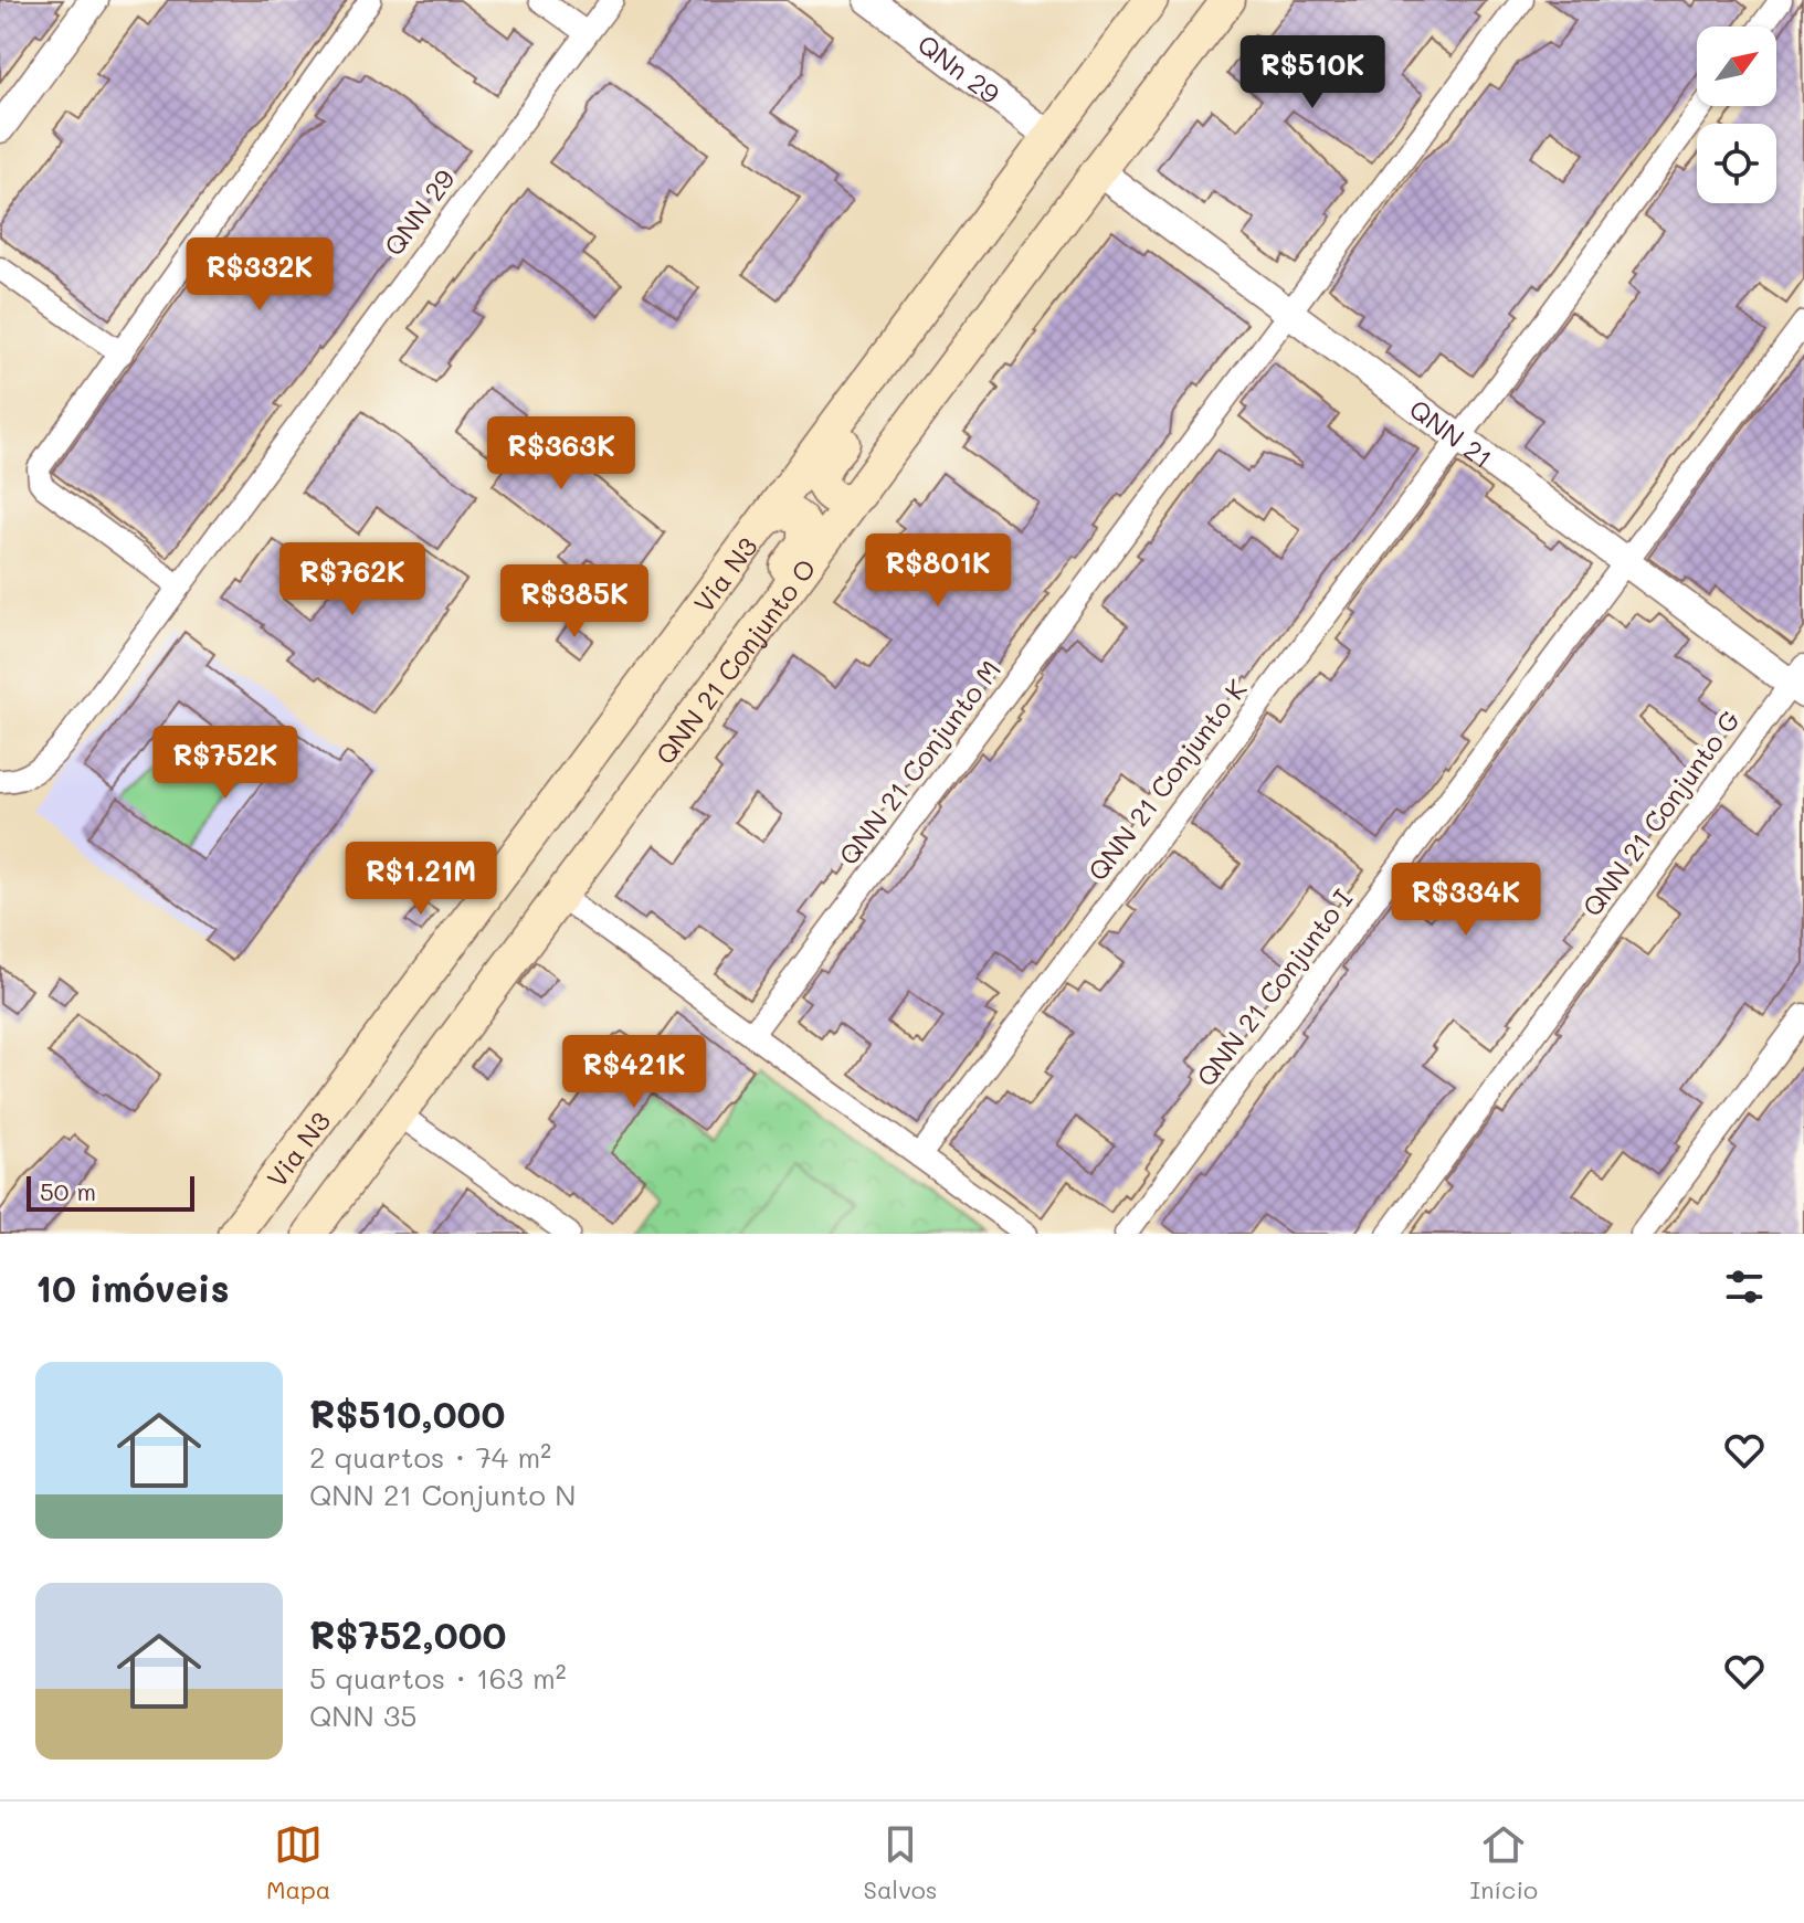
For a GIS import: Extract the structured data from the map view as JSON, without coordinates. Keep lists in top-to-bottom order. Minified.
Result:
{"streets":{"main road":["Via N3","QNN 21 Conjunto O"],"street":["QNn 29","QNN 29","QNN 21","QNN 21 Conjunto M","QNN 21 Conjunto K","QNN 21 Conjunto G","QNN 21 Conjunto I"]},"crossings":[["QNn 29","Via N3"],["QNN 21","QNN 21 Conjunto O"],["QNN 21","QNN 21 Conjunto M"],["QNN 21","QNN 21 Conjunto K"],["QNN 21","QNN 21 Conjunto G"],["QNN 21","QNN 21 Conjunto I"]],"scale_bar":"50 m","north":"top right","page":{"price":["R$510K","R$332K","R$363K","R$801K","R$762K","R$385K","R$752K","R$1.21M","R$334K","R$421K"],"scale":"50 m","heading":"10 imóveis","list":[{"name":"R$510,000","note":"2 quartos · 74 m² · QNN 21 Conjunto N"},{"name":"R$752,000","note":"5 quartos · 163 m² · QNN 35"}],"tabs":["Mapa","Salvos","Início"]}}
